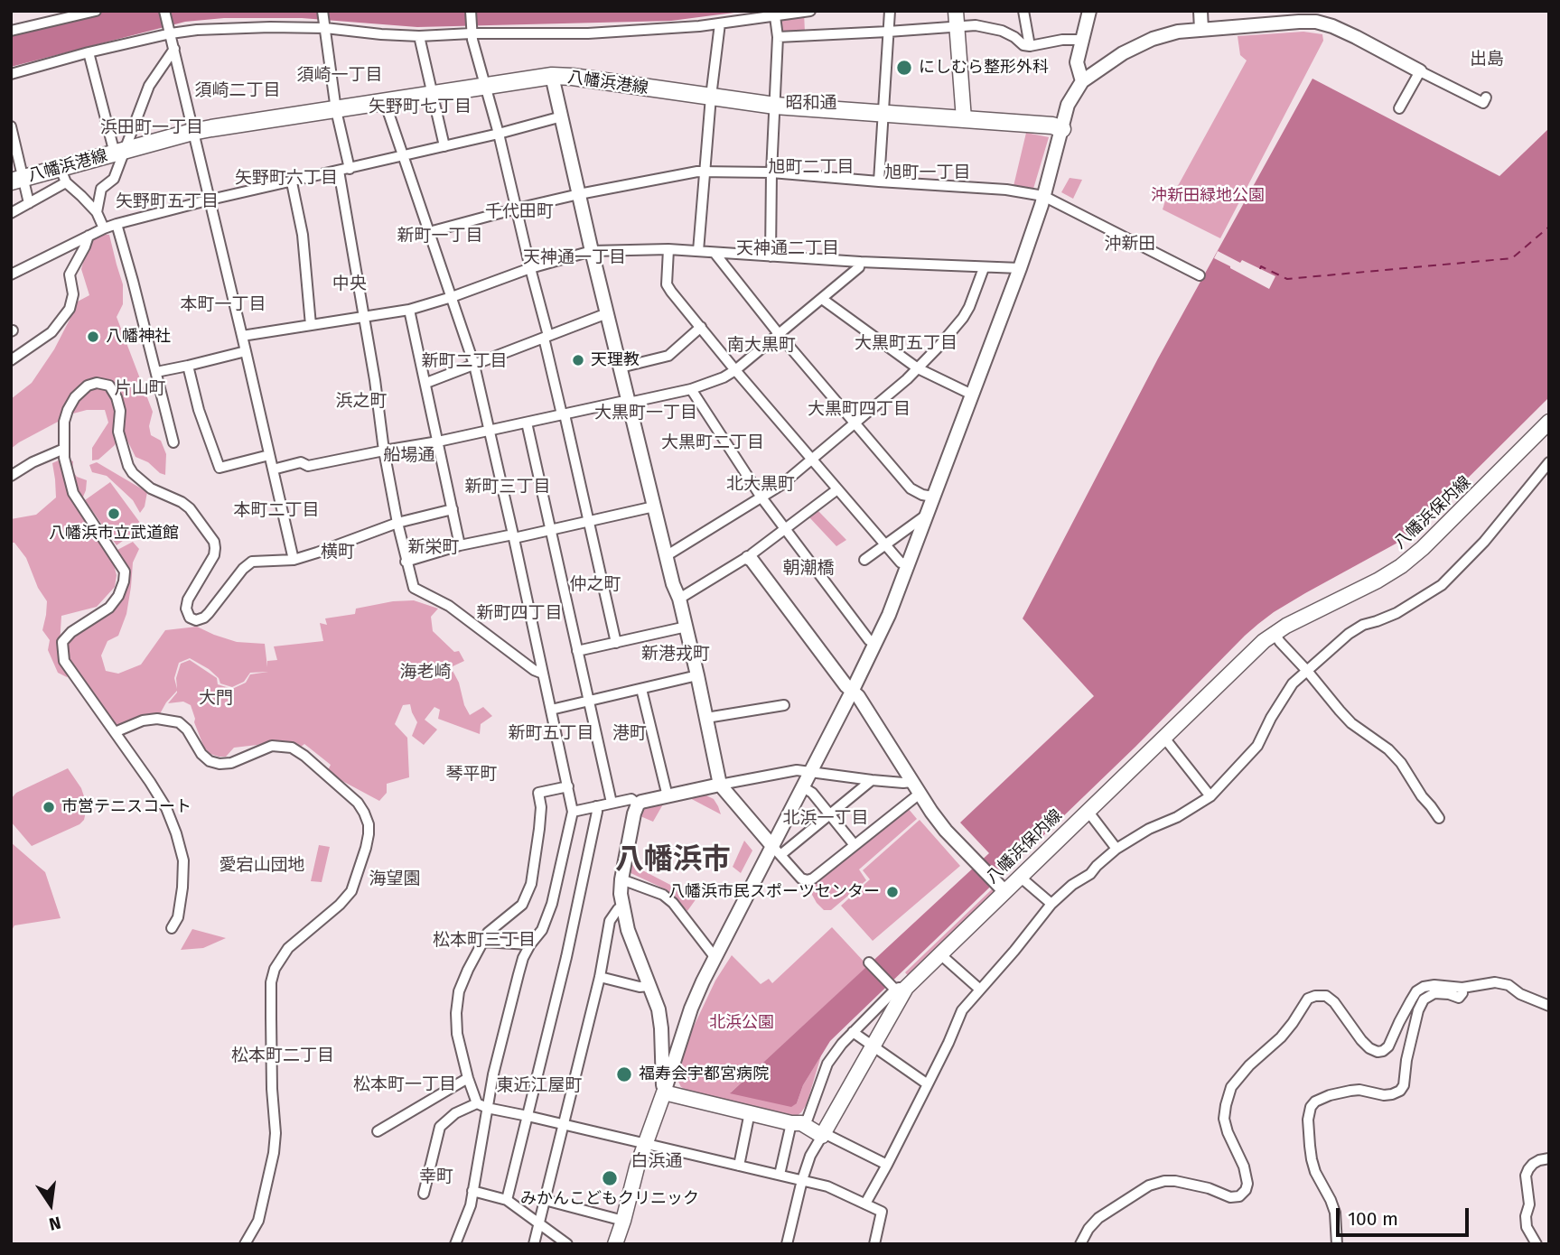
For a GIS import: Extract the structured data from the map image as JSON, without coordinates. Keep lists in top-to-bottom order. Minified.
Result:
{"streets":{"main road":["八幡浜港線","八幡浜保内線"]},"districts":["出島","須崎一丁目","須崎二丁目","昭和通","矢野町七丁目","浜田町一丁目","旭町二丁目","旭町一丁目","矢野町六丁目","矢野町五丁目","千代田町","新町一丁目","沖新田","天神通二丁目","天神通一丁目","中央","本町一丁目","大黒町五丁目","南大黒町","新町二丁目","片山町","浜之町","大黒町四丁目","大黒町一丁目","大黒町二丁目","船場通","北大黒町","新町三丁目","本町二丁目","新栄町","横町","朝潮橋","仲之町","新町四丁目","新港戎町","海老崎","大門","新町五丁目","港町","琴平町","北浜一丁目","八幡浜市","愛宕山団地","海望園","松本町三丁目","松本町二丁目","松本町一丁目","東近江屋町","白浜通","幸町"],"parks":["沖新田緑地公園","北浜公園"],"places":["にしむら整形外科","八幡神社","天理教","八幡浜市立武道館","市営テニスコート","八幡浜市民スポーツセンター","福寿会宇都宮病院","みかんこどもクリニック"],"scale_bar":"100 m","north":"bottom"}
